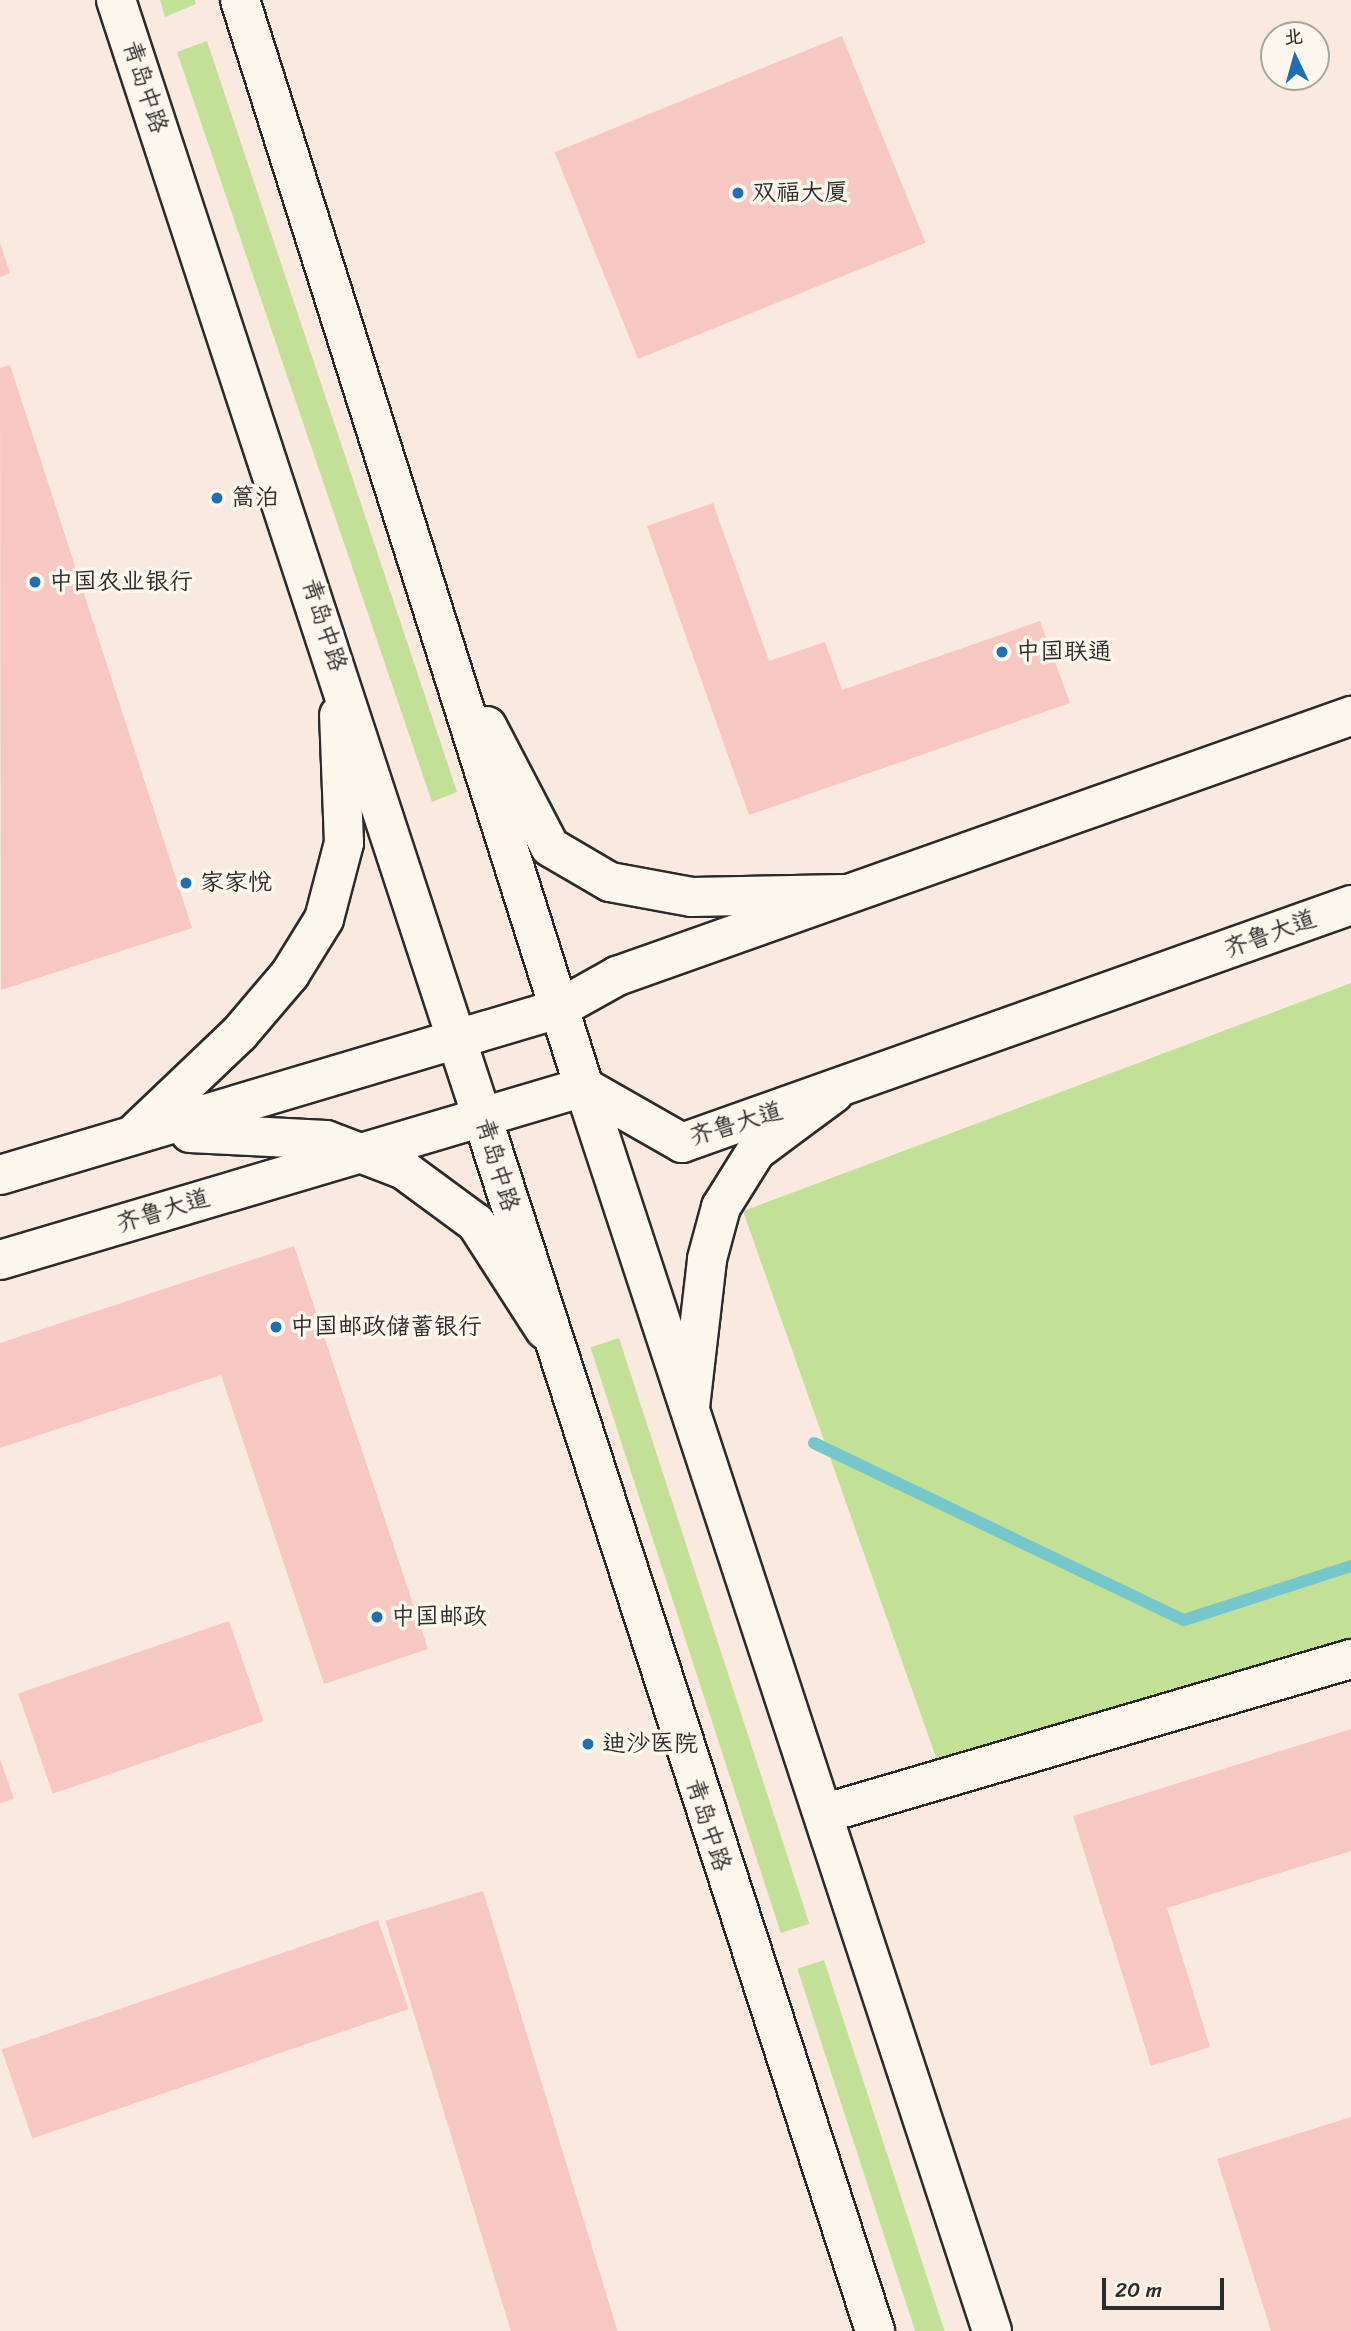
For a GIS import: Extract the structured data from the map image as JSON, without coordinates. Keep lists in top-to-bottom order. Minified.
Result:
{"streets":{"main road":["青岛中路","齐鲁大道"]},"crossings":[["青岛中路","齐鲁大道"]],"places":["双福大厦","篙泊","中国农业银行","中国联通","家家悦","中国邮政储蓄银行","中国邮政","迪沙医院"],"scale_bar":"20 m","north":"top"}
